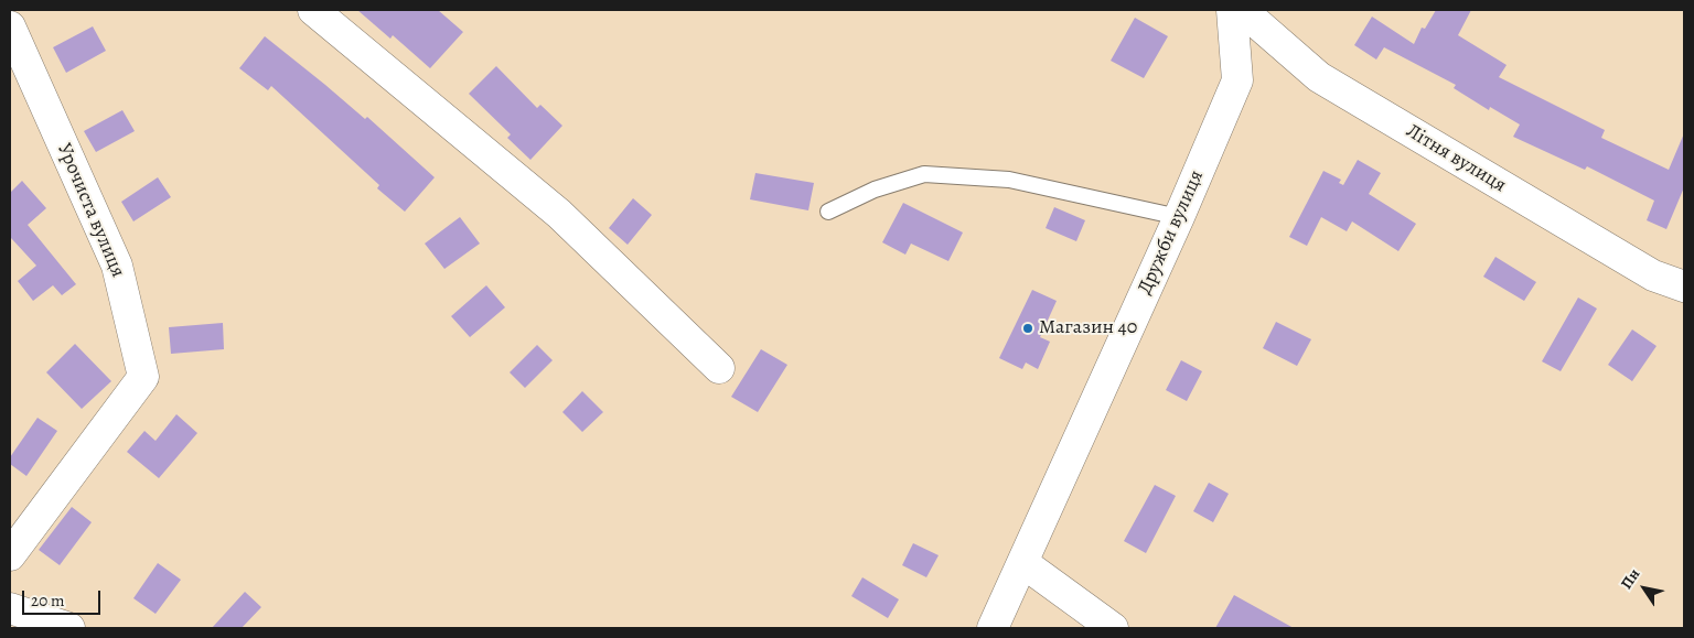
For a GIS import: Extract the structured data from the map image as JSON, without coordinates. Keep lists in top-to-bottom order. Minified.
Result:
{"streets":{"street":["Літня вулиця","Урочиста вулиця","Дружби вулиця"]},"places":["Магазин 40"],"scale_bar":"20 m","north":"top left"}
